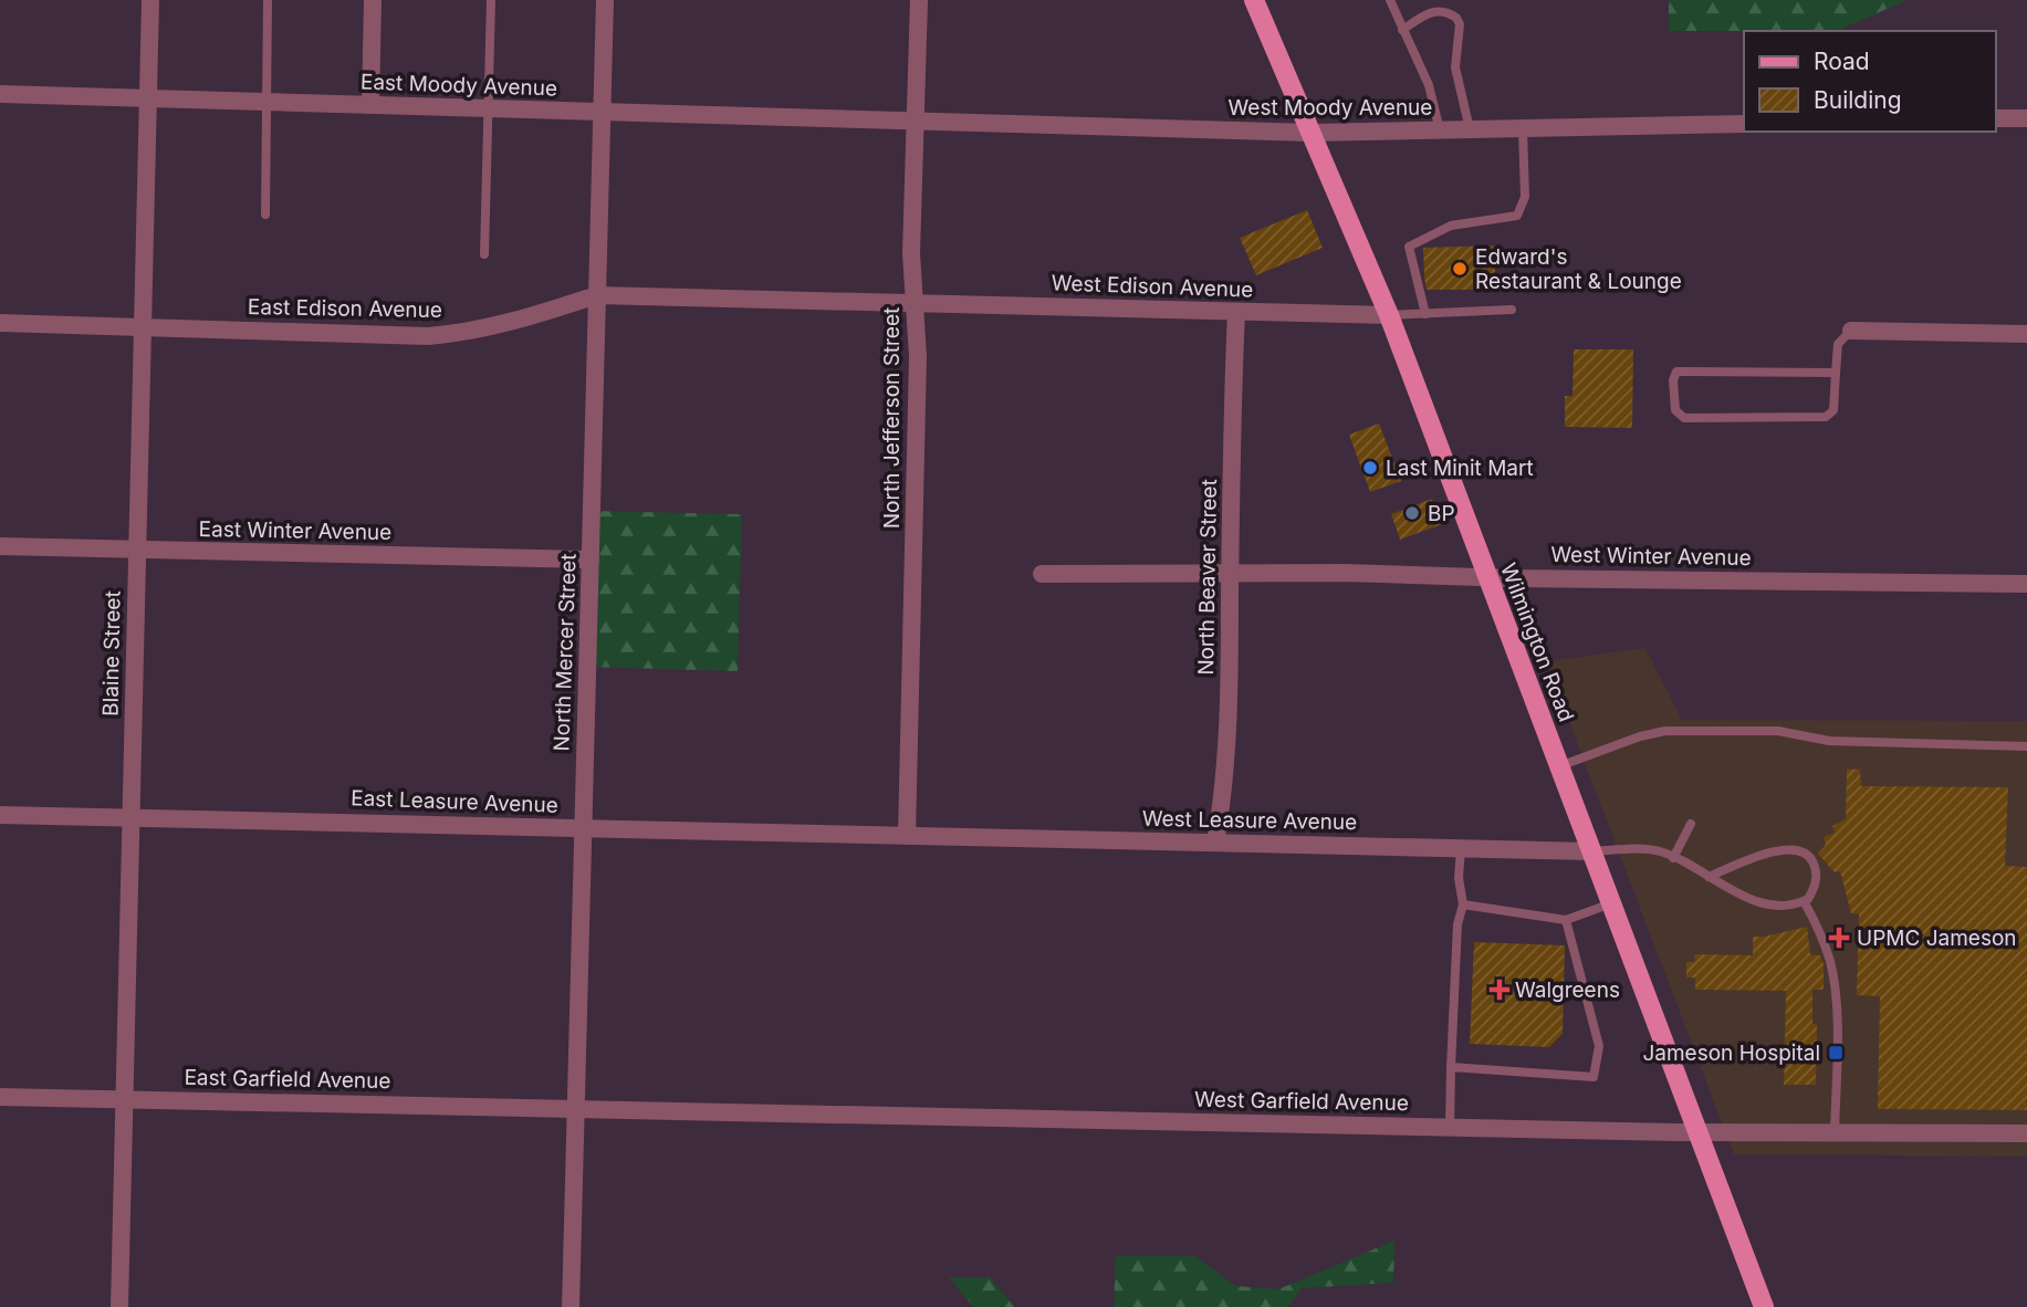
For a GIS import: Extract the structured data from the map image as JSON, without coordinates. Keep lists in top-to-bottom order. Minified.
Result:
{"streets":{"main road":["Wilmington Road"],"street":["East Moody Avenue","West Moody Avenue","West Edison Avenue","East Edison Avenue","North Jefferson Street","East Winter Avenue","West Winter Avenue","North Beaver Street","North Mercer Street","Blaine Street","East Leasure Avenue","West Leasure Avenue","East Garfield Avenue","West Garfield Avenue"]},"crossings":[["East Moody Avenue","West Moody Avenue"],["East Moody Avenue","North Jefferson Street"],["East Moody Avenue","North Mercer Street"],["East Moody Avenue","Blaine Street"],["West Moody Avenue","North Jefferson Street"],["West Moody Avenue","Wilmington Road"],["West Edison Avenue","East Edison Avenue"],["West Edison Avenue","North Jefferson Street"],["West Edison Avenue","North Beaver Street"],["West Edison Avenue","Wilmington Road"],["East Edison Avenue","North Jefferson Street"],["East Edison Avenue","North Mercer Street"],["East Edison Avenue","Blaine Street"],["North Jefferson Street","East Leasure Avenue"],["North Jefferson Street","West Leasure Avenue"],["East Winter Avenue","North Mercer Street"],["East Winter Avenue","Blaine Street"],["West Winter Avenue","North Beaver Street"],["West Winter Avenue","Wilmington Road"],["North Beaver Street","West Leasure Avenue"],["Wilmington Road","West Leasure Avenue"],["Wilmington Road","West Garfield Avenue"],["North Mercer Street","East Leasure Avenue"],["North Mercer Street","East Garfield Avenue"],["North Mercer Street","West Garfield Avenue"],["Blaine Street","East Leasure Avenue"],["Blaine Street","East Garfield Avenue"],["East Leasure Avenue","West Leasure Avenue"],["East Garfield Avenue","West Garfield Avenue"]],"places":{"other":["Edward's Restaurant & Lounge","Last Minit Mart","BP"],"health":["UPMC Jameson","Walgreens"],"transit":["Jameson Hospital"]},"legend":["Road","Building"]}
